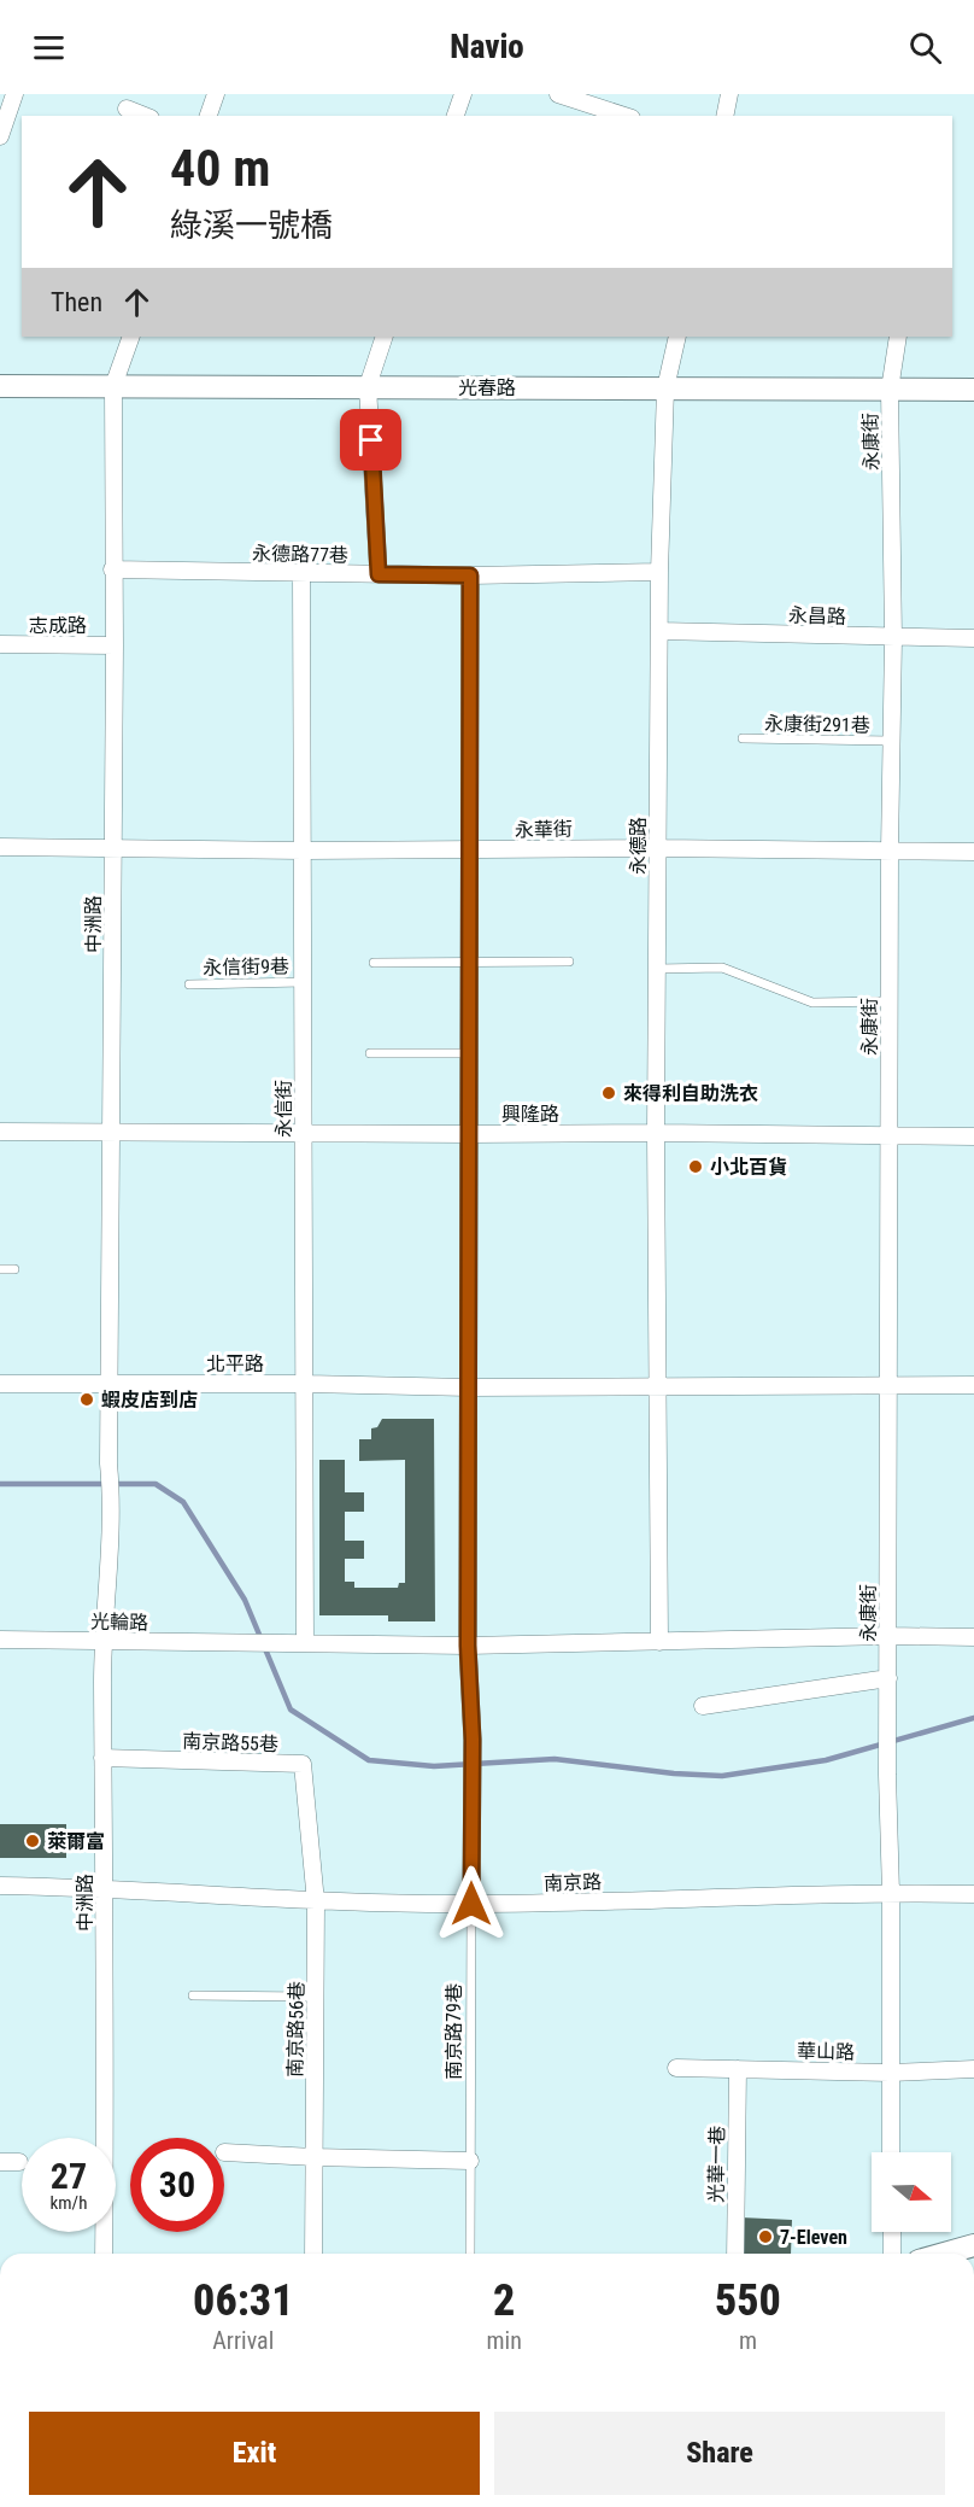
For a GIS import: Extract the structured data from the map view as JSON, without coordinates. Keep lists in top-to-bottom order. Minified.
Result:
{"streets":{"main road":["光春路"],"street":["永康街","永德路77巷","永昌路","志成路","永華街","永德路","中洲路","永信街","興隆路","北平路","光輪路","南京路55巷","南京路","南京路56巷","華山路","光華一巷"],"lane":["永康街291巷","永信街9巷","南京路79巷"]},"crossings":[["光春路","永康街"],["光春路","永德路"],["光春路","中洲路"],["永康街","永昌路"],["永康街","永康街291巷"],["永康街","永華街"],["永康街","興隆路"],["永康街","北平路"],["永康街","南京路"],["永德路77巷","永德路"],["永德路77巷","中洲路"],["永德路77巷","永信街"],["永昌路","永德路"],["志成路","中洲路"],["永華街","永德路"],["永華街","中洲路"],["永華街","永信街"],["永德路","興隆路"],["永德路","北平路"],["中洲路","興隆路"],["中洲路","北平路"],["中洲路","光輪路"],["中洲路","南京路55巷"],["中洲路","南京路"],["永信街9巷","永信街"],["永信街","興隆路"],["永信街","北平路"],["永信街","光輪路"],["南京路55巷","南京路"],["南京路55巷","南京路56巷"],["南京路","南京路56巷"],["南京路","南京路79巷"],["華山路","光華一巷"]],"places":["來得利自助洗衣","小北百貨","蝦皮店到店","萊爾富","7-Eleven"],"north":"right","page":{"header":"Navio","turn":["40 m","綠溪一號橋"],"then":"Then","speed":"27 km/h","limit":"30","eta":["06:31","Arrival","2","min","550","m"],"buttons":["Exit","Share"]}}
